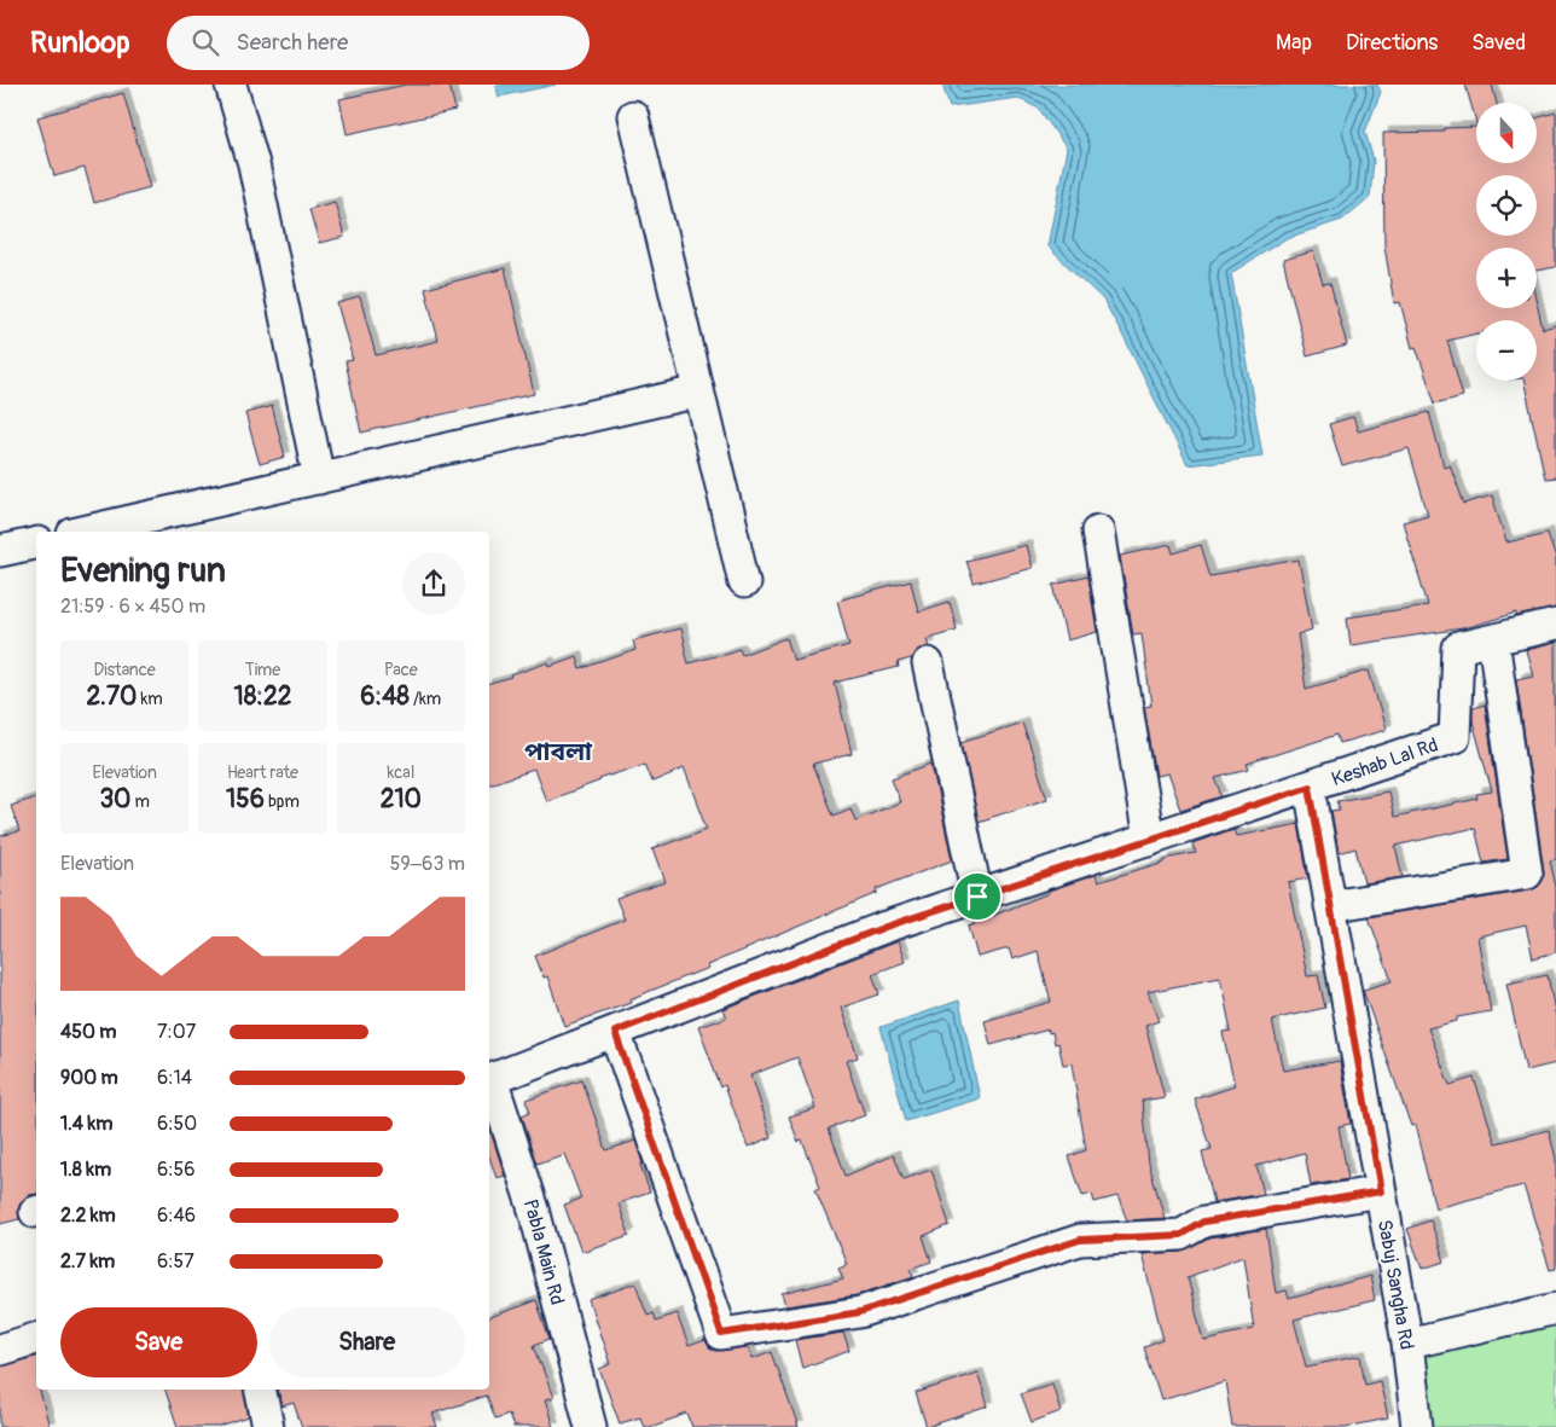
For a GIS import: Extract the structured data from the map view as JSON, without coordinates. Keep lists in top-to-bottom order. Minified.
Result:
{"streets":{"street":["Keshab Lal Rd","Pabla Main Rd","Sabuj Sangha Rd"]},"crossings":[["Keshab Lal Rd","Pabla Main Rd"],["Keshab Lal Rd","Sabuj Sangha Rd"]],"districts":["পাবলা"],"north":"bottom","page":{"header":"Runloop","search":"Search here","nav":["Map","Directions","Saved"],"map_buttons":["+","−"],"heading":["Evening run","21:59 · 6 × 450 m"],"stats":[["Distance","2.70 km"],["Time","18:22"],["Pace","6:48 /km"],["Elevation","30 m"],["Heart rate","156 bpm"],["kcal","210"]],"chart":["Elevation","59–63 m"],"list":[{"name":"450 m","note":"7:07"},{"name":"900 m","note":"6:14"},{"name":"1.4 km","note":"6:50"},{"name":"1.8 km","note":"6:56"},{"name":"2.2 km","note":"6:46"},{"name":"2.7 km","note":"6:57"}],"buttons":["Save","Share"]}}
